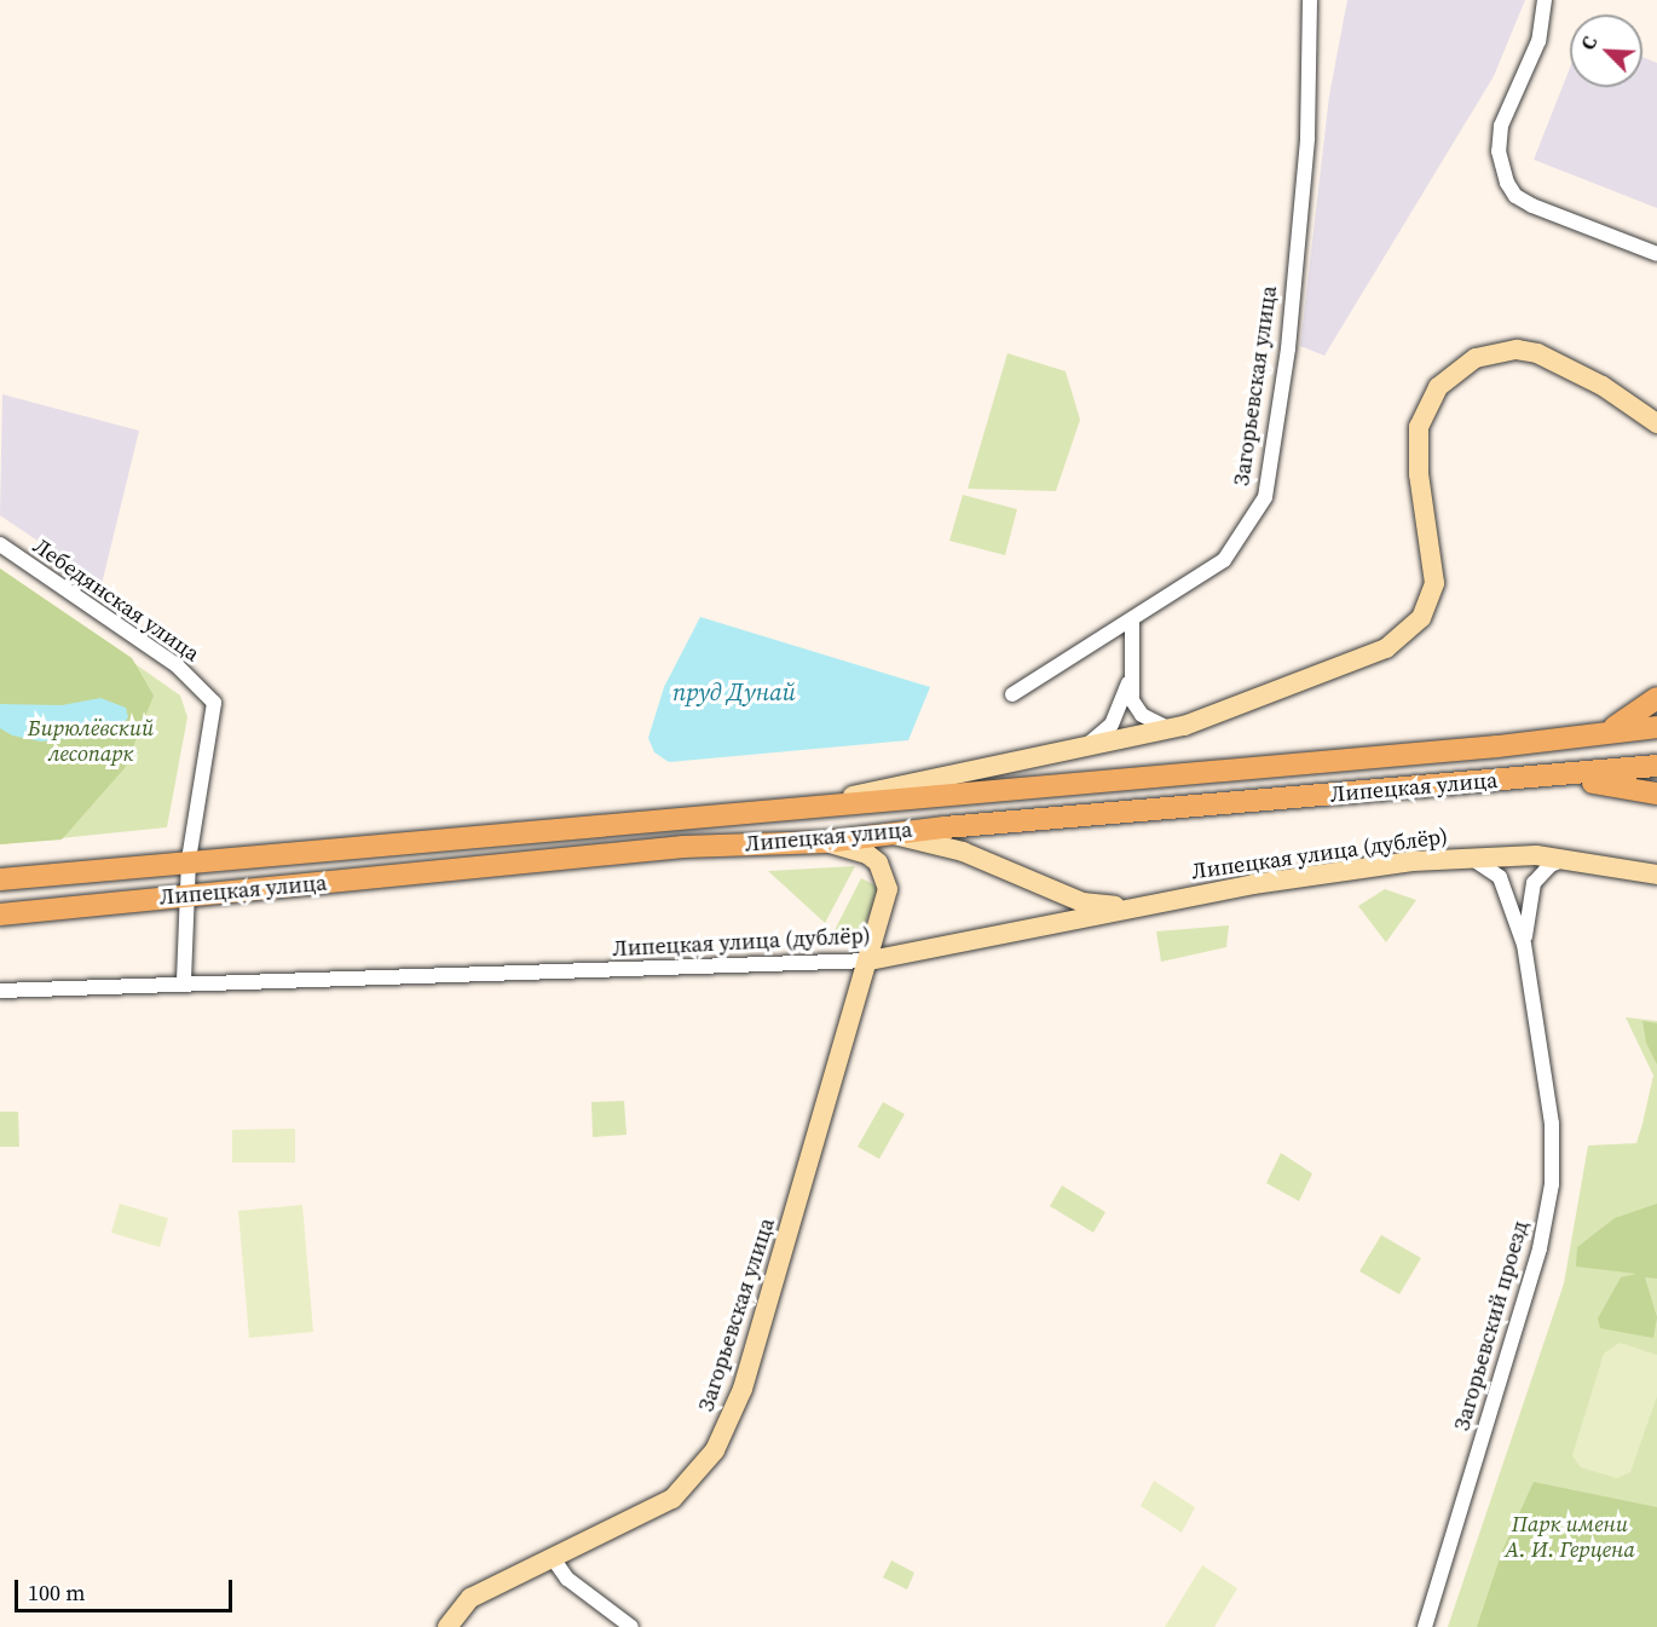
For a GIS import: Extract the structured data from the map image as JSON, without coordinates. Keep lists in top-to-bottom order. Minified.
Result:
{"streets":{"main road":["Липецкая улица"],"street":["Загорьевская улица","Лебедянская улица","Липецкая улица (дублёр)","Загорьевский проезд"]},"crossings":[["Загорьевская улица","Липецкая улица"],["Загорьевская улица","Липецкая улица (дублёр)"],["Лебедянская улица","Липецкая улица"]],"water":["пруд Дунай"],"parks":["Бирюлёвский лесопарк","Парк имени А. И. Герцена"],"scale_bar":"100 m","north":"top left"}
